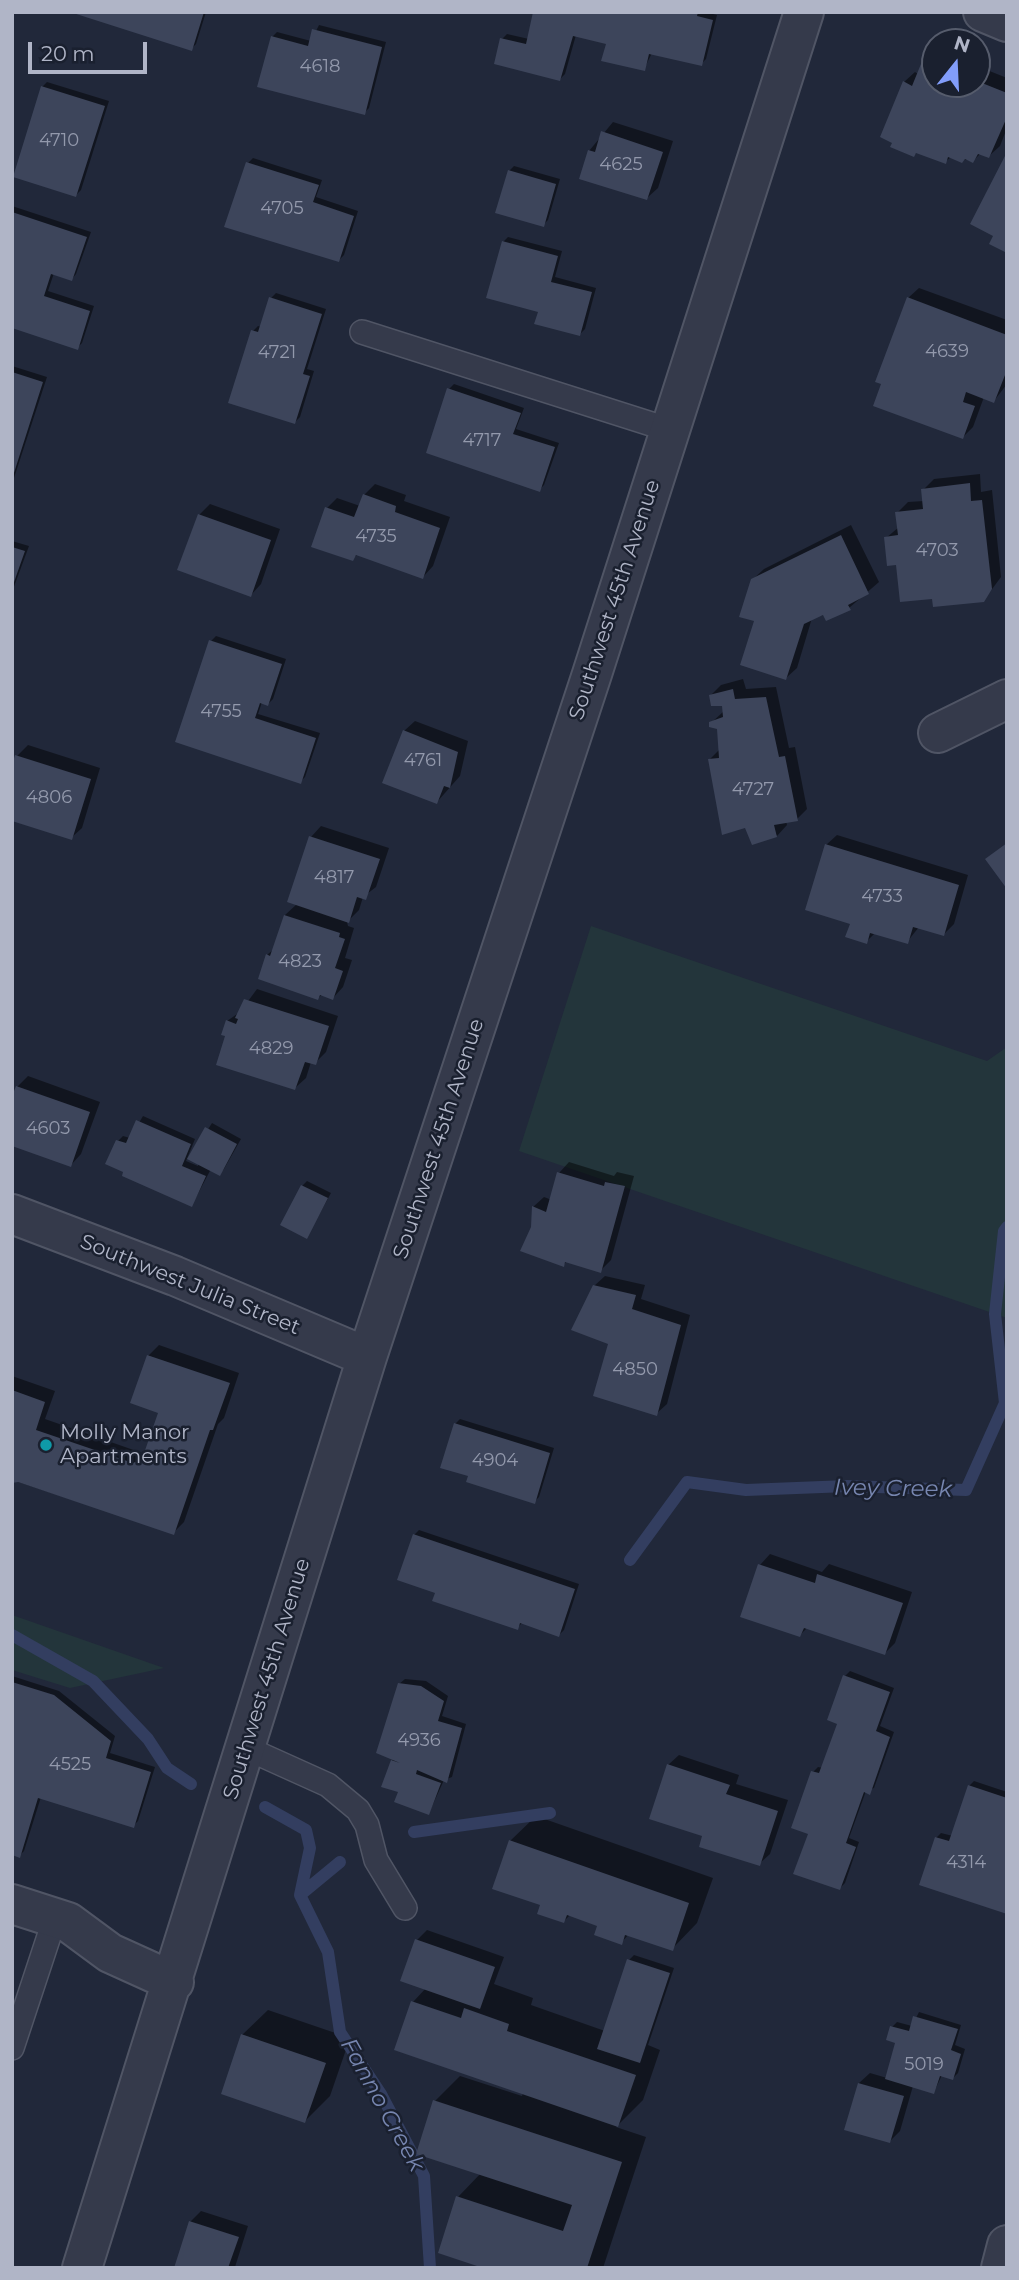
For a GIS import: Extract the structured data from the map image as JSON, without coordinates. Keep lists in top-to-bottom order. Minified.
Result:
{"streets":{"street":["Southwest 45th Avenue","Southwest Julia Street"]},"crossings":[["Southwest 45th Avenue","Southwest Julia Street"]],"water":["Ivey Creek","Fanno Creek"],"places":["Molly Manor Apartments"],"house_numbers":["4618","4710","4625","4705","4639","4721","4717","4735","4703","4755","4761","4727","4806","4817","4733","4823","4829","4603","4850","4904","4936","4525","4314","5019"],"scale_bar":"20 m","north":"top"}
